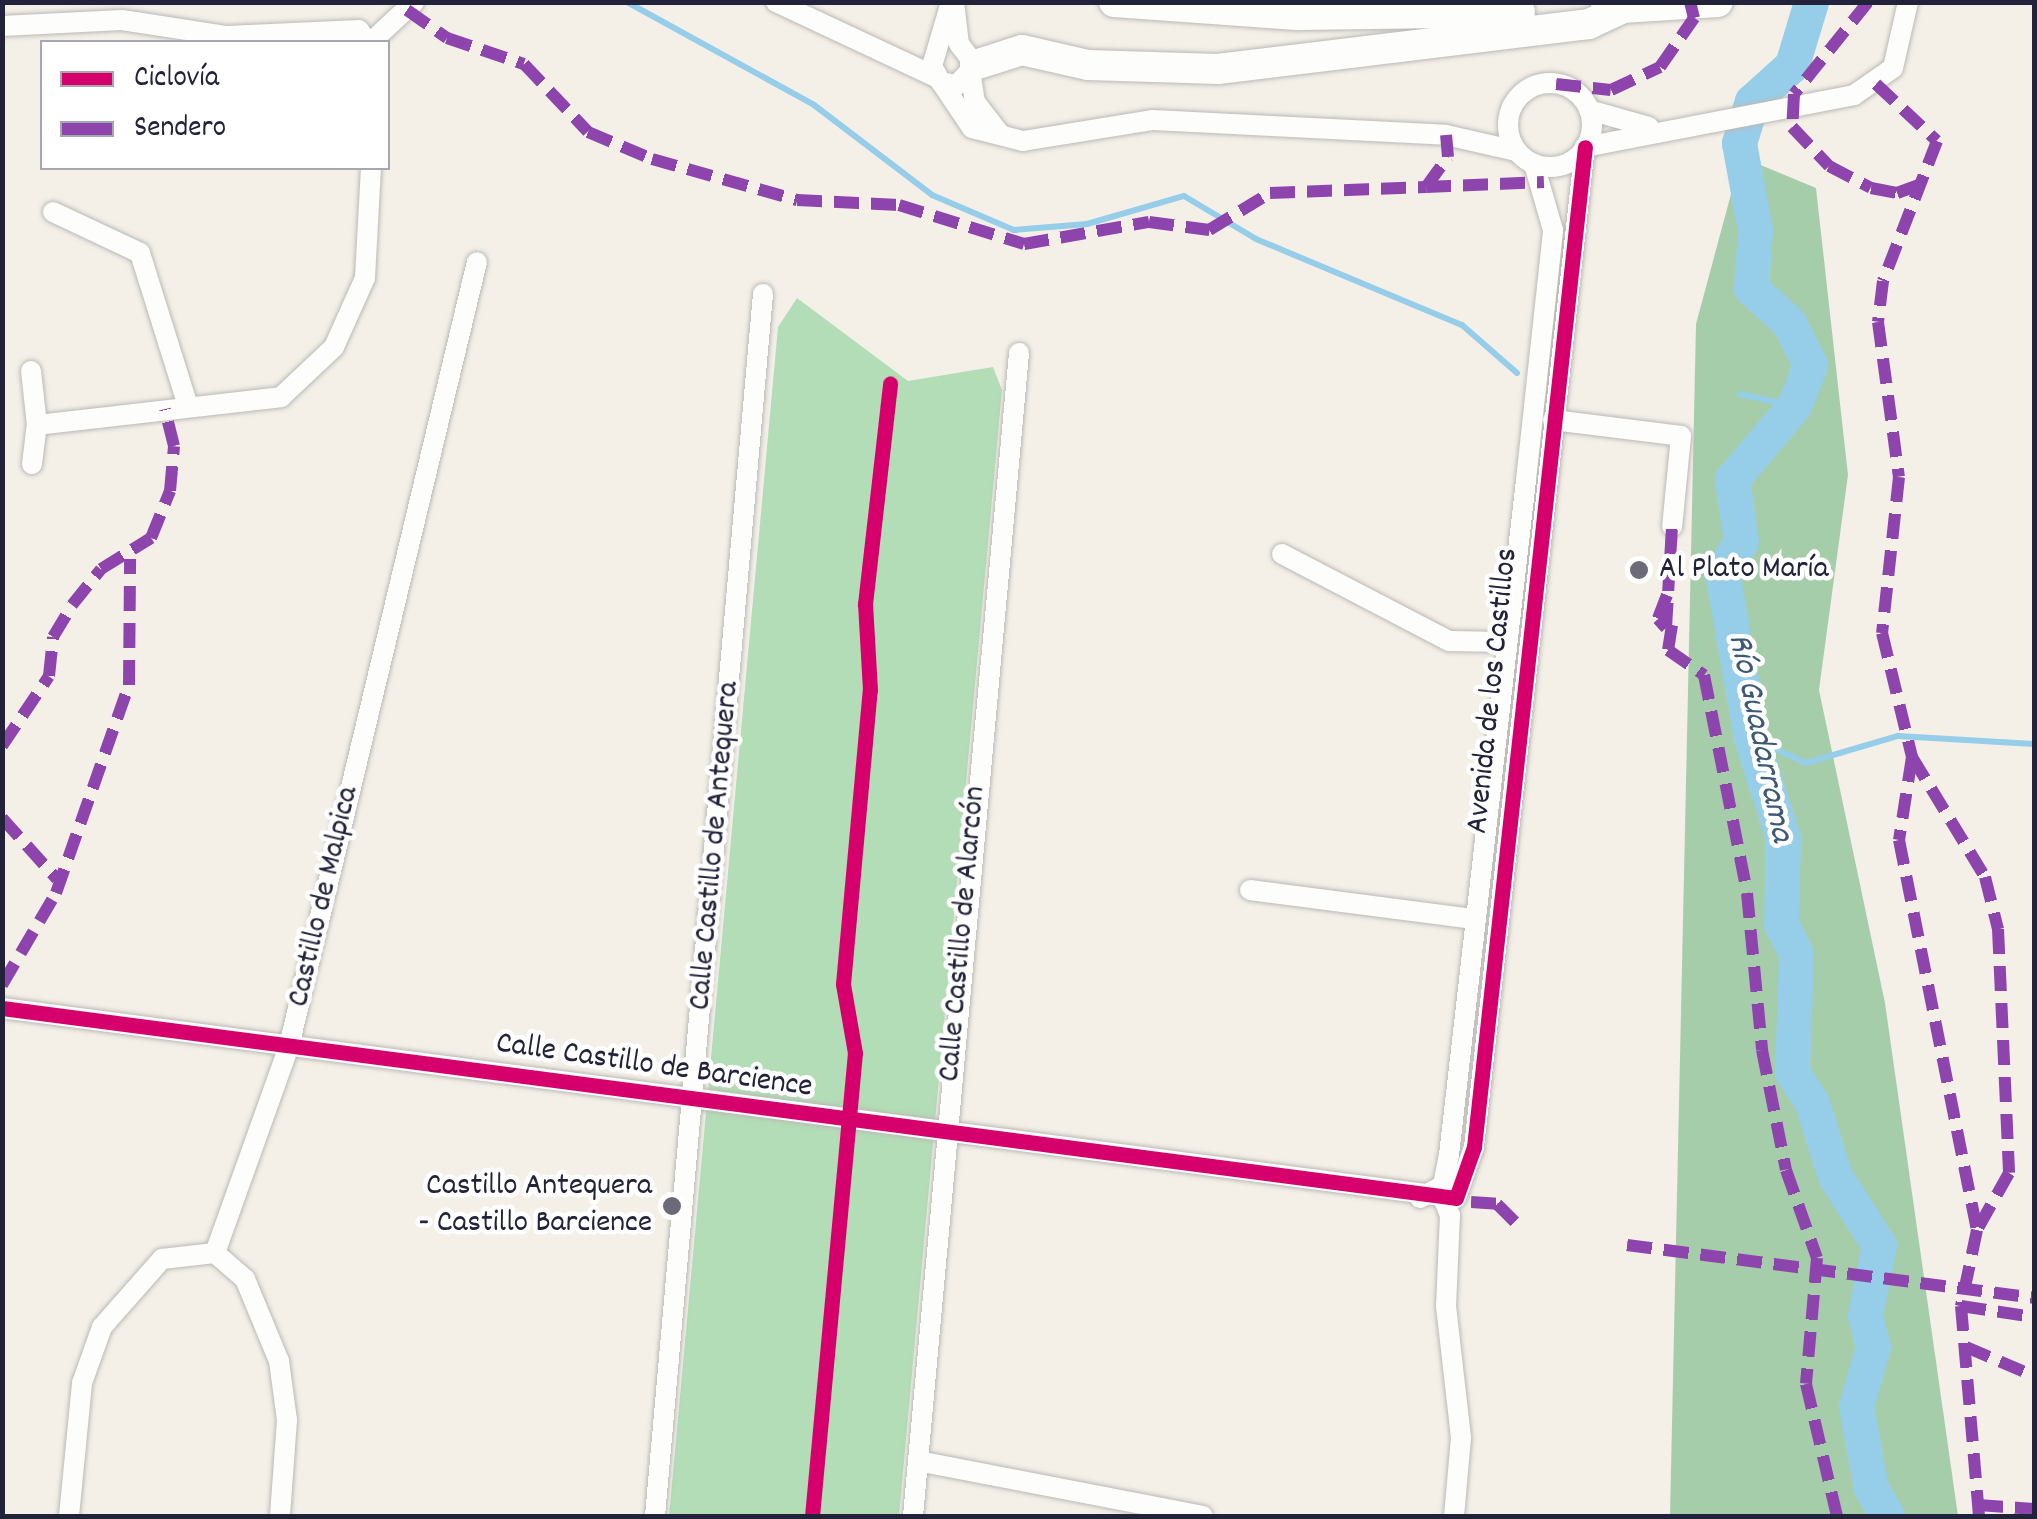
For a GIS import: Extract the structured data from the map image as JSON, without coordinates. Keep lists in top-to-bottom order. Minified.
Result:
{"streets":{"street":["Avenida de los Castillos","Calle Castillo de Antequera","Castillo de Malpica","Calle Castillo de Alarcón","Calle Castillo de Barcience"]},"crossings":[["Avenida de los Castillos","Calle Castillo de Barcience"],["Calle Castillo de Antequera","Calle Castillo de Barcience"],["Castillo de Malpica","Calle Castillo de Barcience"],["Calle Castillo de Alarcón","Calle Castillo de Barcience"]],"water":["Río Guadarrama"],"places":["Al Plato María","Castillo Antequera - Castillo Barcience"],"legend":["Ciclovía","Sendero"]}
